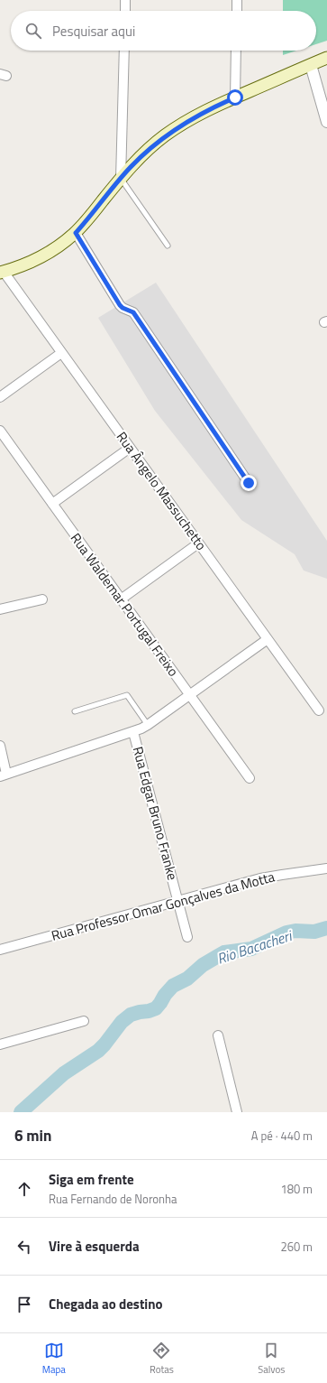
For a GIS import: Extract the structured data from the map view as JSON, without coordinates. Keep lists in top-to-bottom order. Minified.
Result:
{"streets":{"street":["Rua Ângelo Massuchetto","Rua Waldemar Portugal Freixo","Rua Edgar Bruno Franke","Rua Professor Omar Gonçalves da Motta"]},"crossings":[["Rua Edgar Bruno Franke","Rua Professor Omar Gonçalves da Motta"]],"water":["Rio Bacacheri"],"page":{"search":"Pesquisar aqui","heading":["6 min","A pé · 440 m"],"list":[["Siga em frente","Rua Fernando de Noronha","180 m"],["Vire à esquerda","260 m"],"Chegada ao destino"],"nav":["Mapa","Rotas","Salvos"]}}
